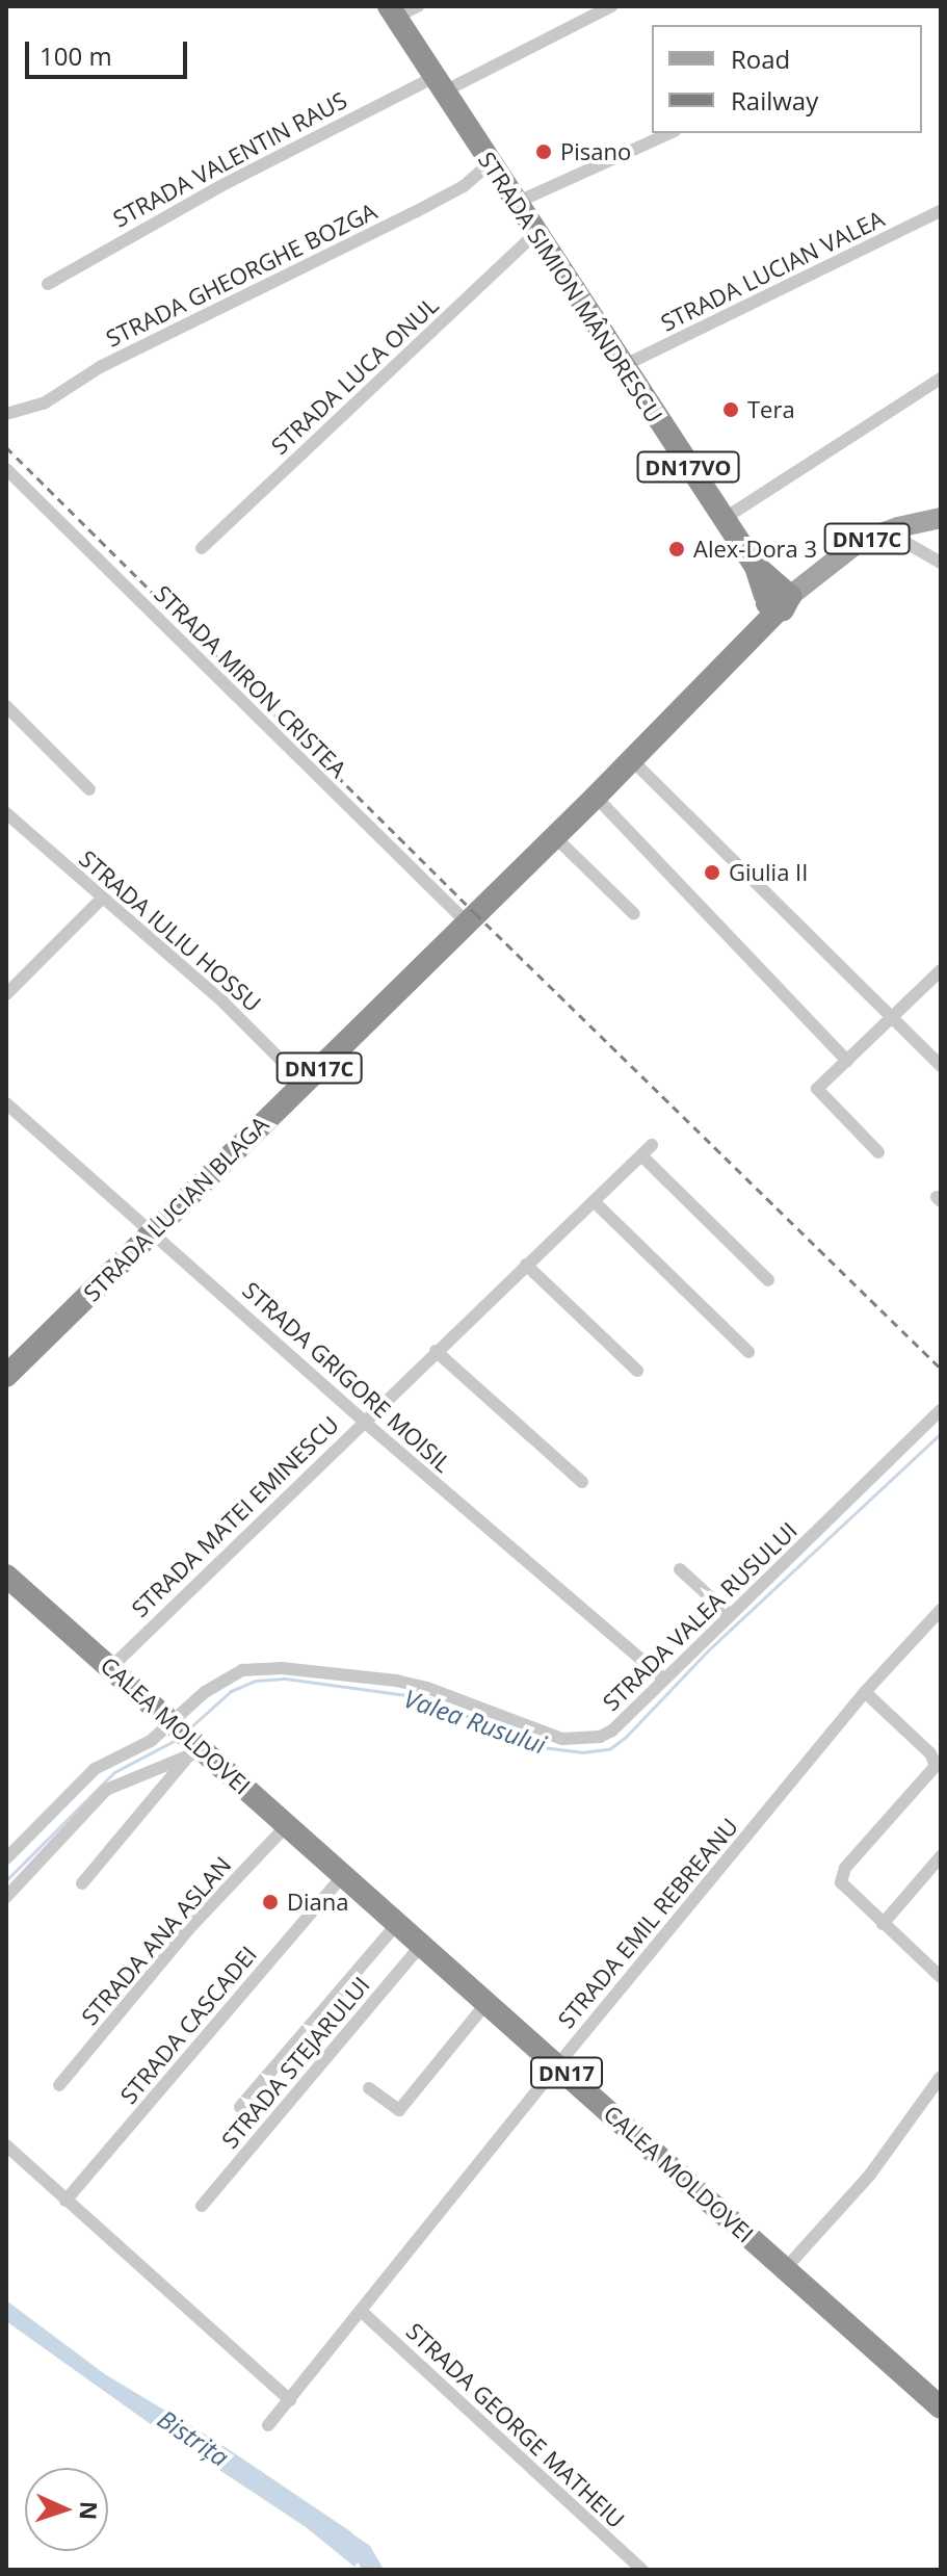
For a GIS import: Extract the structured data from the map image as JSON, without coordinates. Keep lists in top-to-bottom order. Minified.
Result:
{"streets":{"highway":["STRADA SIMION MÂNDRESCU","DN17VO","DN17C","STRADA LUCIAN BLAGA","CALEA MOLDOVEI","DN17"],"street":["STRADA VALENTIN RAUS","STRADA LUCIAN VALEA","STRADA GHEORGHE BOZGA","STRADA LUCA ONUL","STRADA MIRON CRISTEA","STRADA IULIU HOSSU","STRADA GRIGORE MOISIL","STRADA MATEI EMINESCU","STRADA VALEA RUSULUI","STRADA EMIL REBREANU","STRADA ANA ASLAN","STRADA CASCADEI","STRADA STEJARULUI","STRADA GEORGE MATHEIU"]},"crossings":[["STRADA VALENTIN RAUS","STRADA SIMION MÂNDRESCU"],["STRADA LUCIAN VALEA","STRADA SIMION MÂNDRESCU"],["STRADA GHEORGHE BOZGA","STRADA SIMION MÂNDRESCU"],["STRADA SIMION MÂNDRESCU","STRADA LUCA ONUL"],["STRADA SIMION MÂNDRESCU","DN17C"],["STRADA SIMION MÂNDRESCU","STRADA LUCIAN BLAGA"],["DN17C","STRADA LUCIAN BLAGA"],["STRADA MIRON CRISTEA","STRADA LUCIAN BLAGA"],["STRADA IULIU HOSSU","STRADA LUCIAN BLAGA"],["STRADA LUCIAN BLAGA","STRADA GRIGORE MOISIL"],["STRADA GRIGORE MOISIL","STRADA MATEI EMINESCU"],["STRADA GRIGORE MOISIL","STRADA VALEA RUSULUI"],["STRADA MATEI EMINESCU","CALEA MOLDOVEI"],["STRADA VALEA RUSULUI","CALEA MOLDOVEI"],["CALEA MOLDOVEI","STRADA EMIL REBREANU"],["CALEA MOLDOVEI","STRADA ANA ASLAN"],["CALEA MOLDOVEI","STRADA CASCADEI"],["CALEA MOLDOVEI","STRADA STEJARULUI"],["STRADA EMIL REBREANU","STRADA GEORGE MATHEIU"]],"water":["Valea Rusului","Bistrița"],"places":["Pisano","Tera","Alex-Dora 3","Giulia II","Diana"],"legend":["Road","Railway"],"scale_bar":"100 m","north":"right"}
